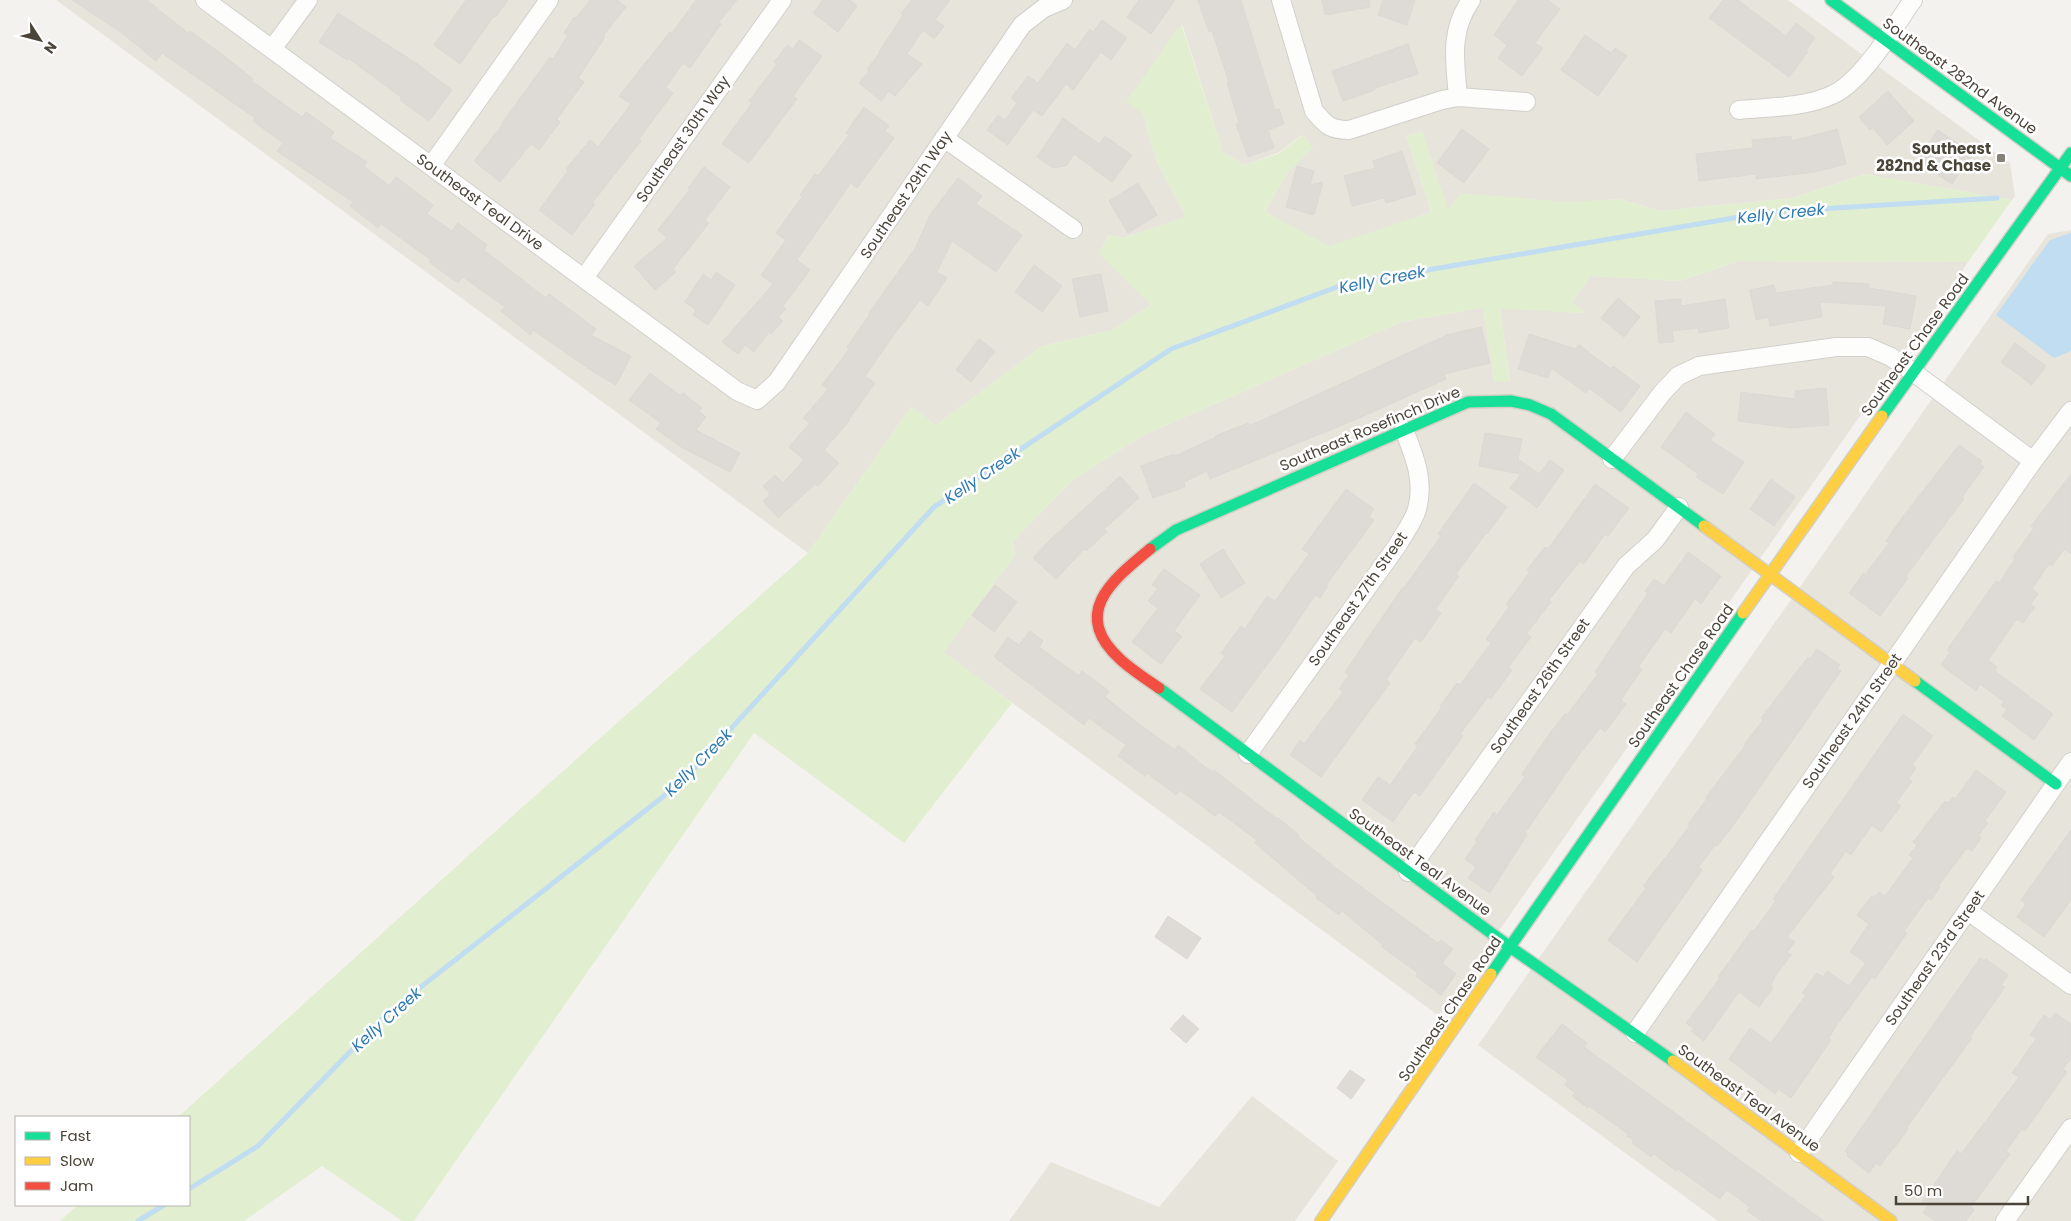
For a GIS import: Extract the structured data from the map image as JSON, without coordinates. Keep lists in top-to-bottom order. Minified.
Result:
{"streets":{"street":["Southeast 282nd Avenue","Southeast 30th Way","Southeast 29th Way","Southeast Teal Drive","Southeast Chase Road","Southeast Rosefinch Drive","Southeast 27th Street","Southeast 26th Street","Southeast 24th Street","Southeast Teal Avenue","Southeast 23rd Street"]},"crossings":[["Southeast 282nd Avenue","Southeast Chase Road"],["Southeast 30th Way","Southeast Teal Drive"],["Southeast 29th Way","Southeast Teal Drive"],["Southeast Chase Road","Southeast Rosefinch Drive"],["Southeast Chase Road","Southeast Teal Avenue"],["Southeast Rosefinch Drive","Southeast 27th Street"],["Southeast Rosefinch Drive","Southeast 26th Street"],["Southeast Rosefinch Drive","Southeast 24th Street"],["Southeast Rosefinch Drive","Southeast Teal Avenue"],["Southeast Rosefinch Drive","Southeast 23rd Street"],["Southeast 27th Street","Southeast Teal Avenue"],["Southeast 26th Street","Southeast Teal Avenue"],["Southeast 24th Street","Southeast Teal Avenue"],["Southeast Teal Avenue","Southeast 23rd Street"]],"water":["Kelly Creek"],"places":{"transit":["Southeast 282nd & Chase"]},"legend":["Fast","Slow","Jam"],"scale_bar":"50 m","north":"bottom right"}
